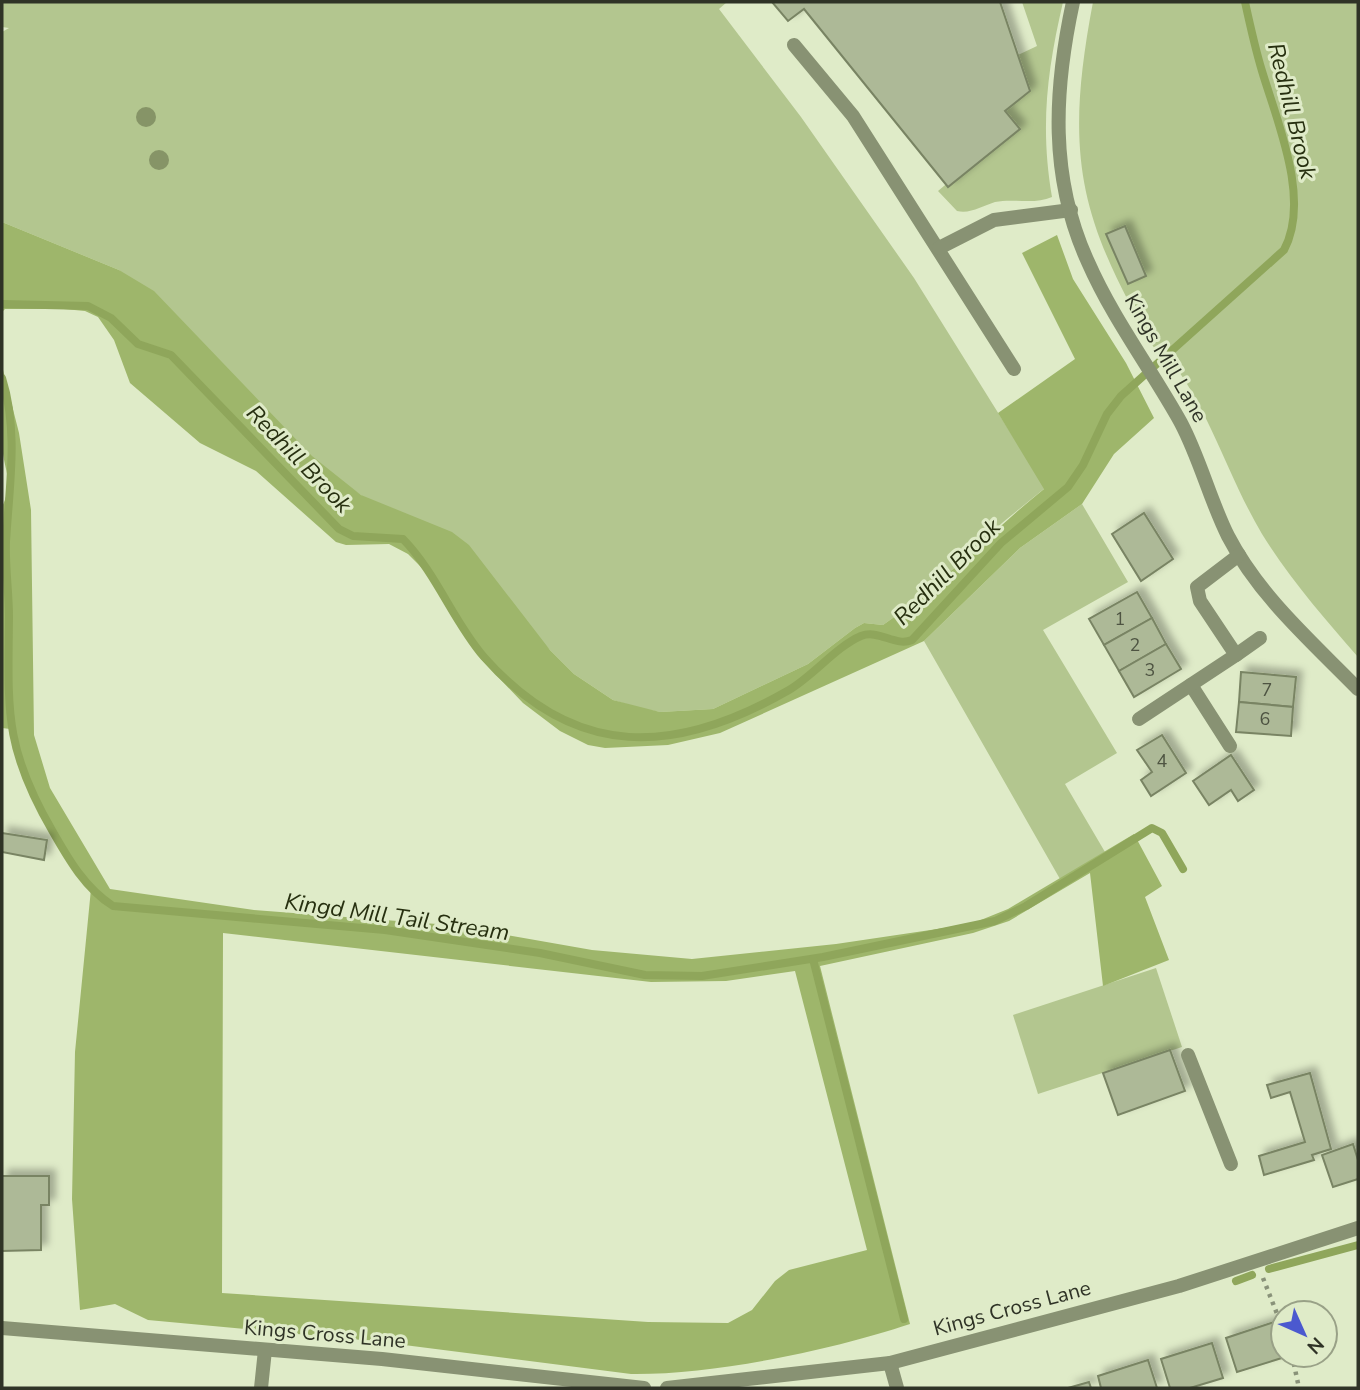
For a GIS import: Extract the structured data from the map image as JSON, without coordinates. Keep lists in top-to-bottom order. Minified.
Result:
{"streets":{"street":["Kings Mill Lane","Kings Cross Lane"]},"water":["Redhill Brook","Kingd Mill Tail Stream"],"house_numbers":["1","2","3","7","6","4"],"north":"bottom right"}
